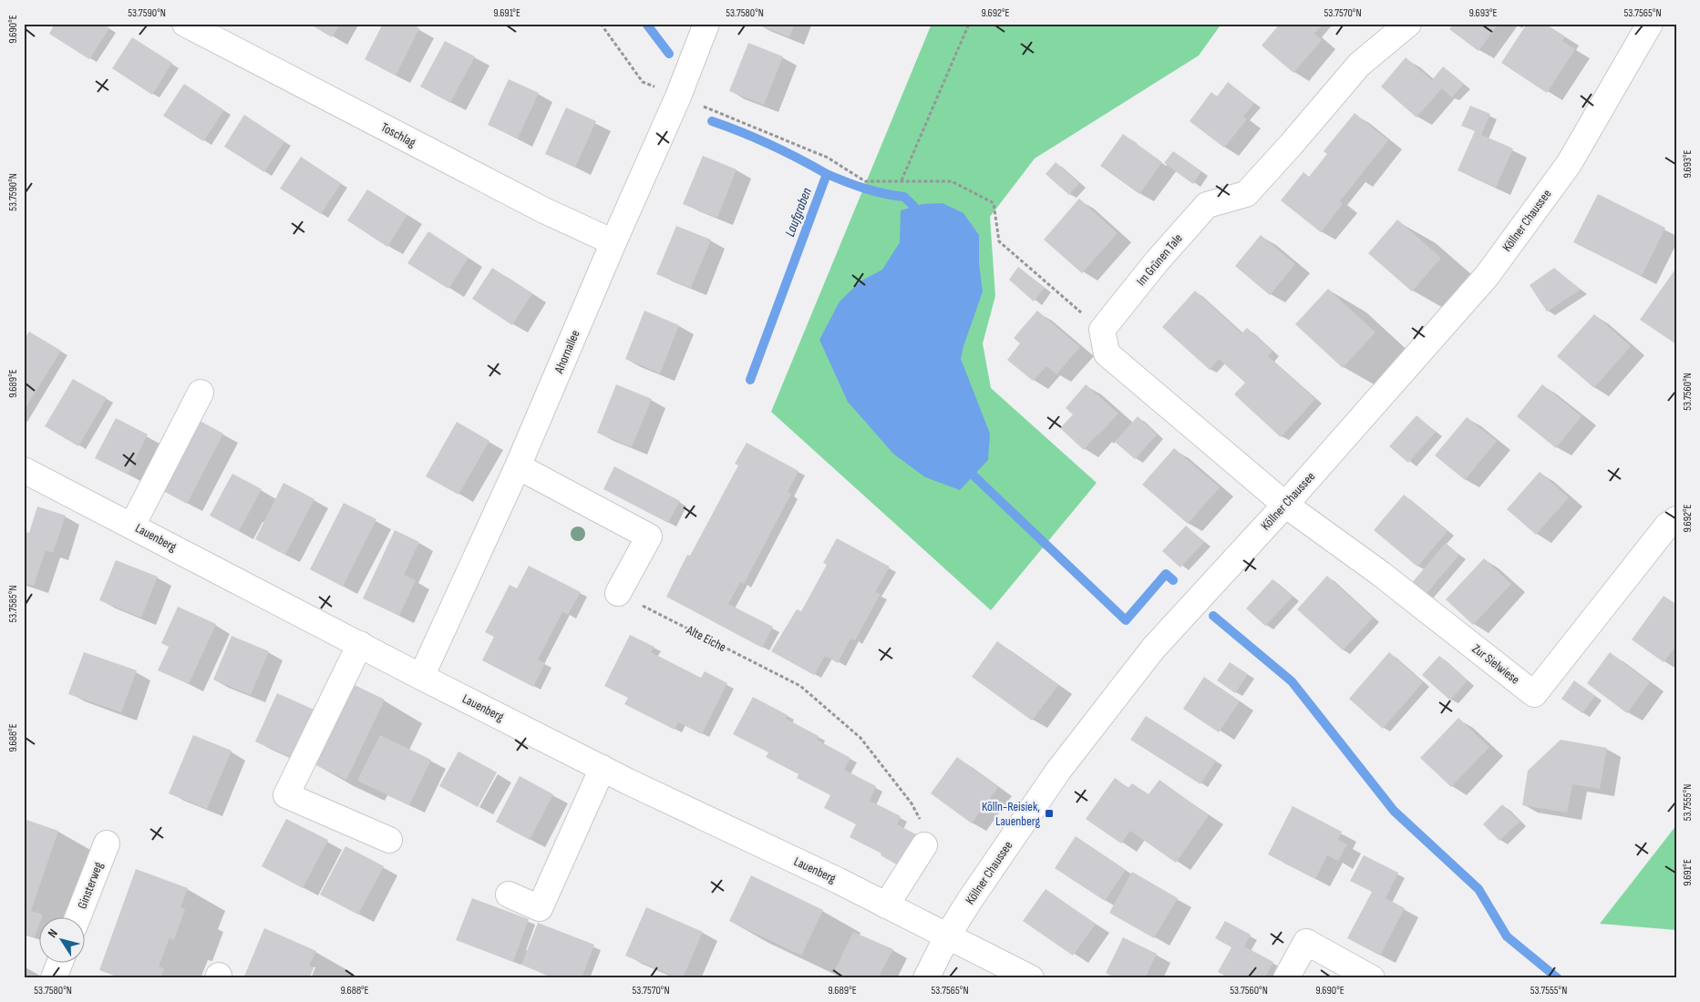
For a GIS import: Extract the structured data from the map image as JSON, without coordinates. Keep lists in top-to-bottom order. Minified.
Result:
{"streets":{"street":["Toschlag","Köllner Chaussee","Im Grünen Tale","Ahornallee","Lauenberg","Zur Sielwiese","Ginsterweg"],"path":["Alte Eiche"]},"crossings":[["Toschlag","Ahornallee"],["Köllner Chaussee","Lauenberg"],["Köllner Chaussee","Zur Sielwiese"],["Ahornallee","Lauenberg"]],"water":["Laufgraben"],"places":{"transit":["Kölln-Reisiek, Lauenberg"]},"north":"top left","coordinates":["53.7590°N","9.691°E","53.7580°N","9.692°E","53.7570°N","9.693°E","53.7565°N","9.690°E","9.689°E","53.7560°N","53.7585°N","9.688°E","53.7555°N"]}
